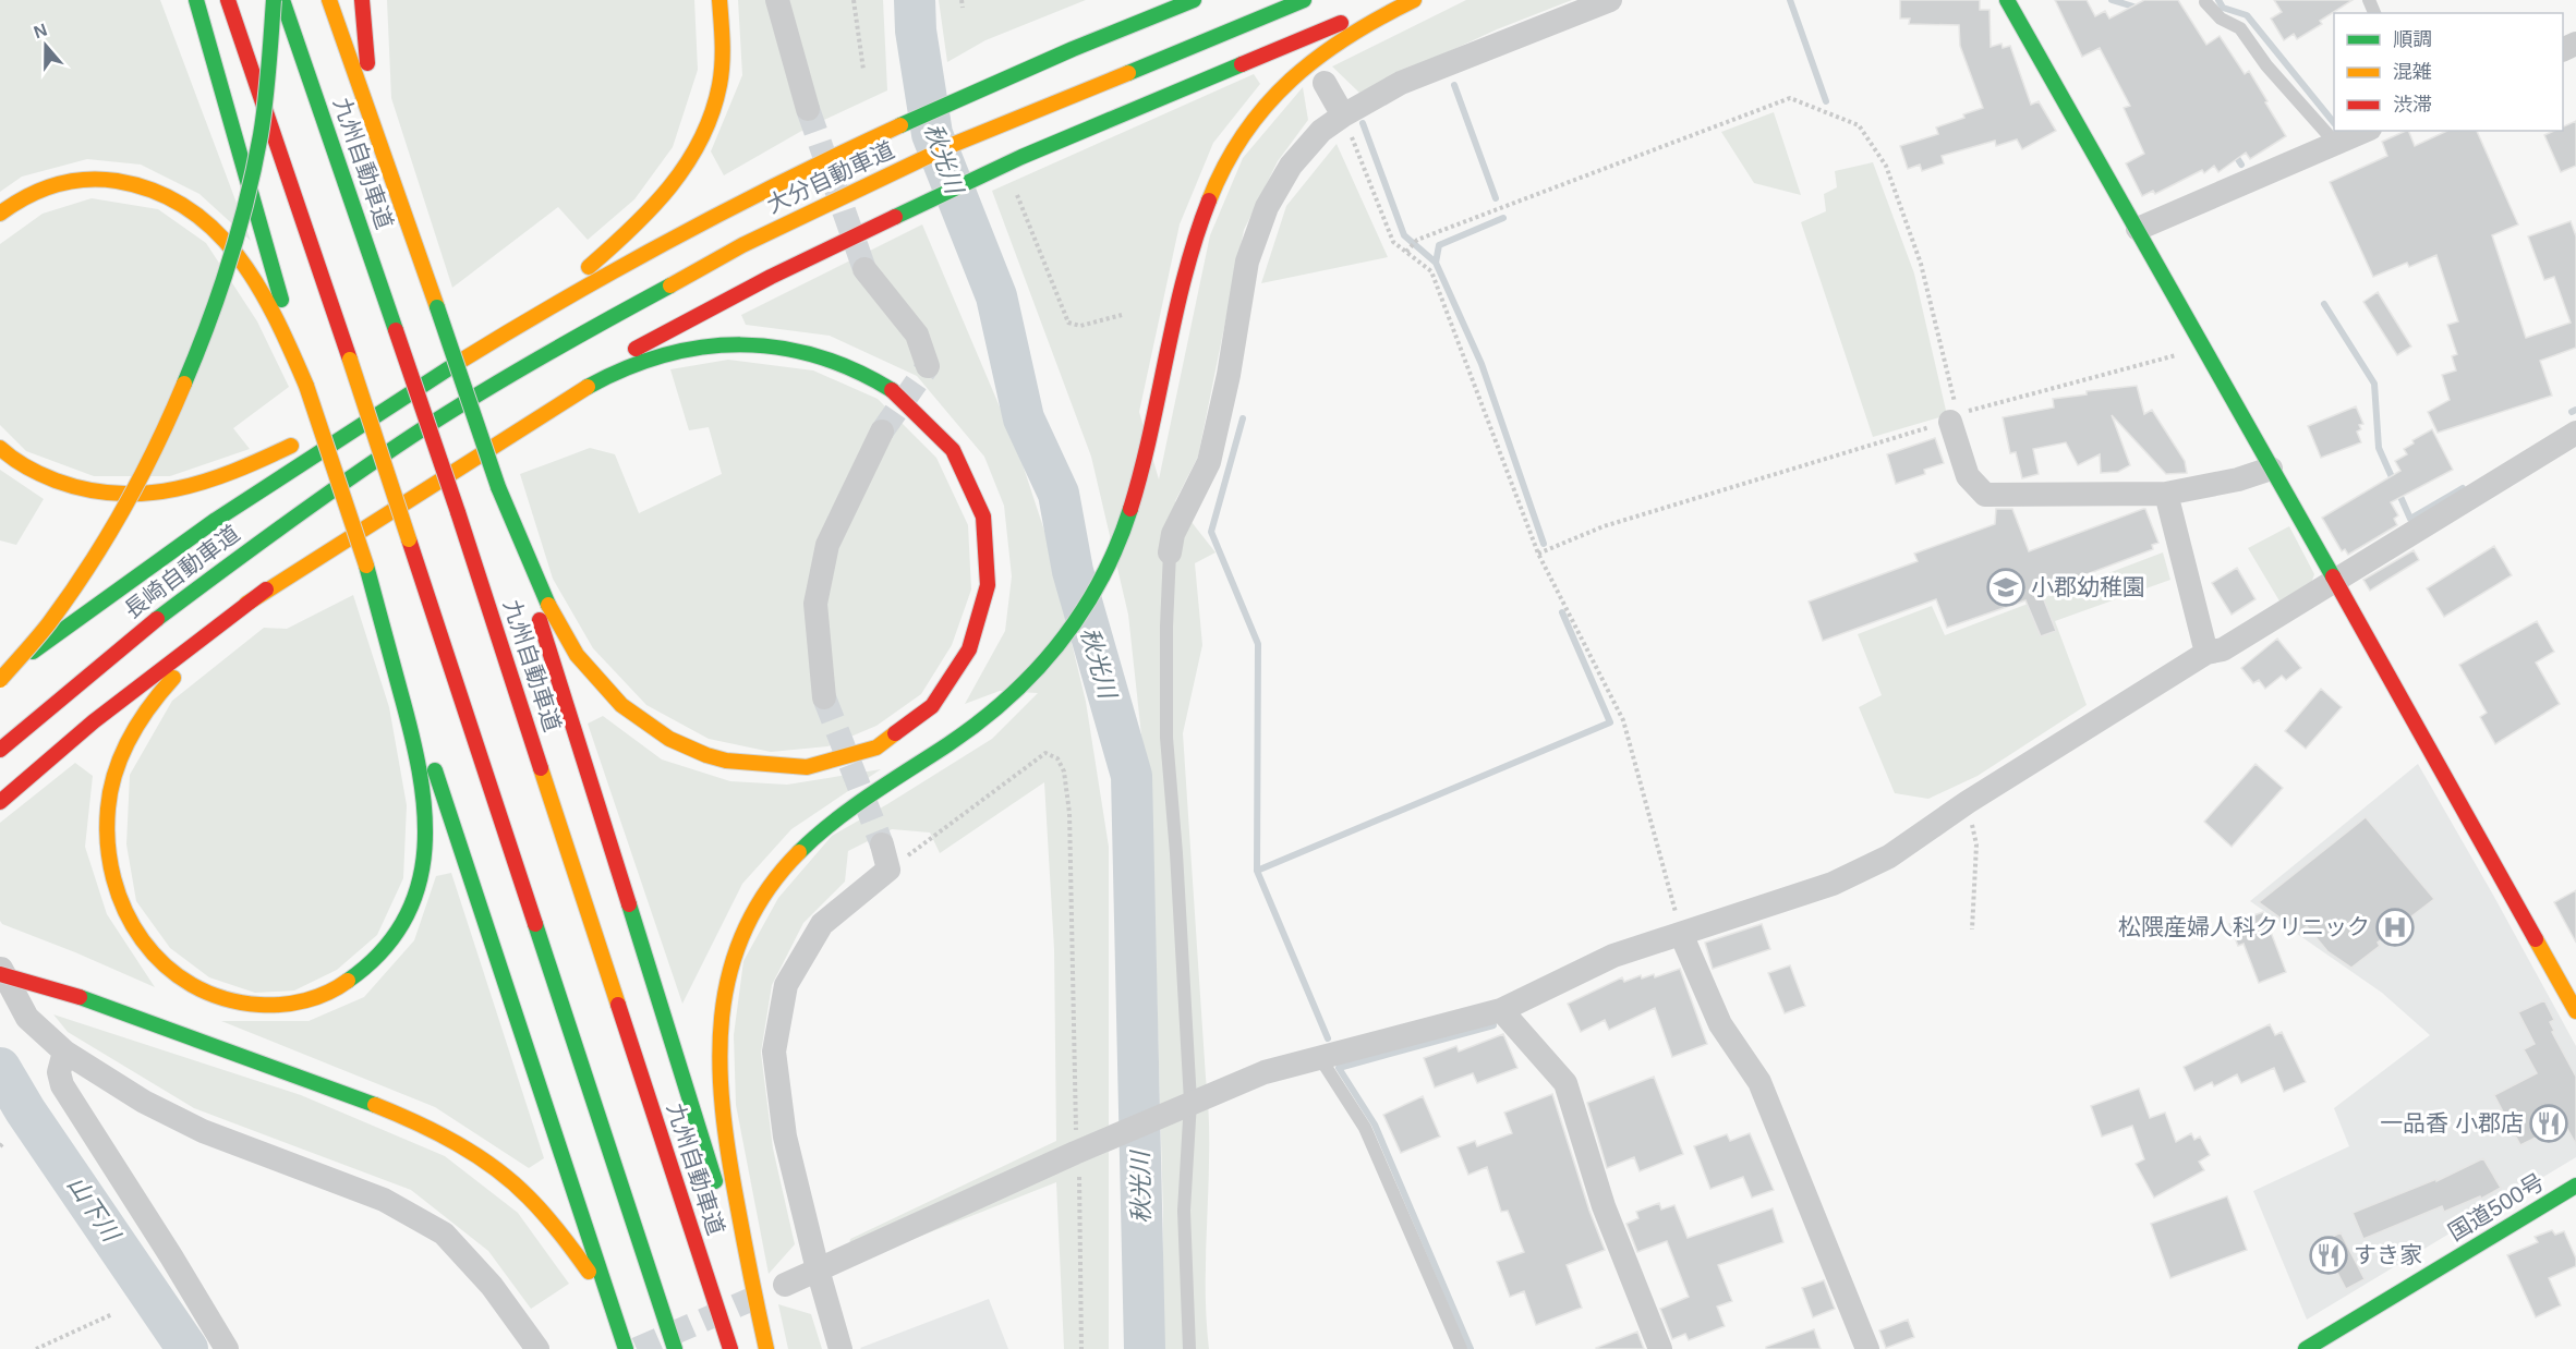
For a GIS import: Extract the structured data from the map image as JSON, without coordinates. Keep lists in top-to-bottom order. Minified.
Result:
{"streets":{"main road":["九州自動車道","大分自動車道","長崎自動車道","国道500号"]},"crossings":[["大分自動車道","長崎自動車道"]],"water":["秋光川","山下川"],"places":{"school or university":["小郡幼稚園"],"hospital":["松隈産婦人科クリニック"],"restaurant":["一品香 小郡店","すき家"]},"legend":["順調","混雑","渋滞"],"north":"top"}
